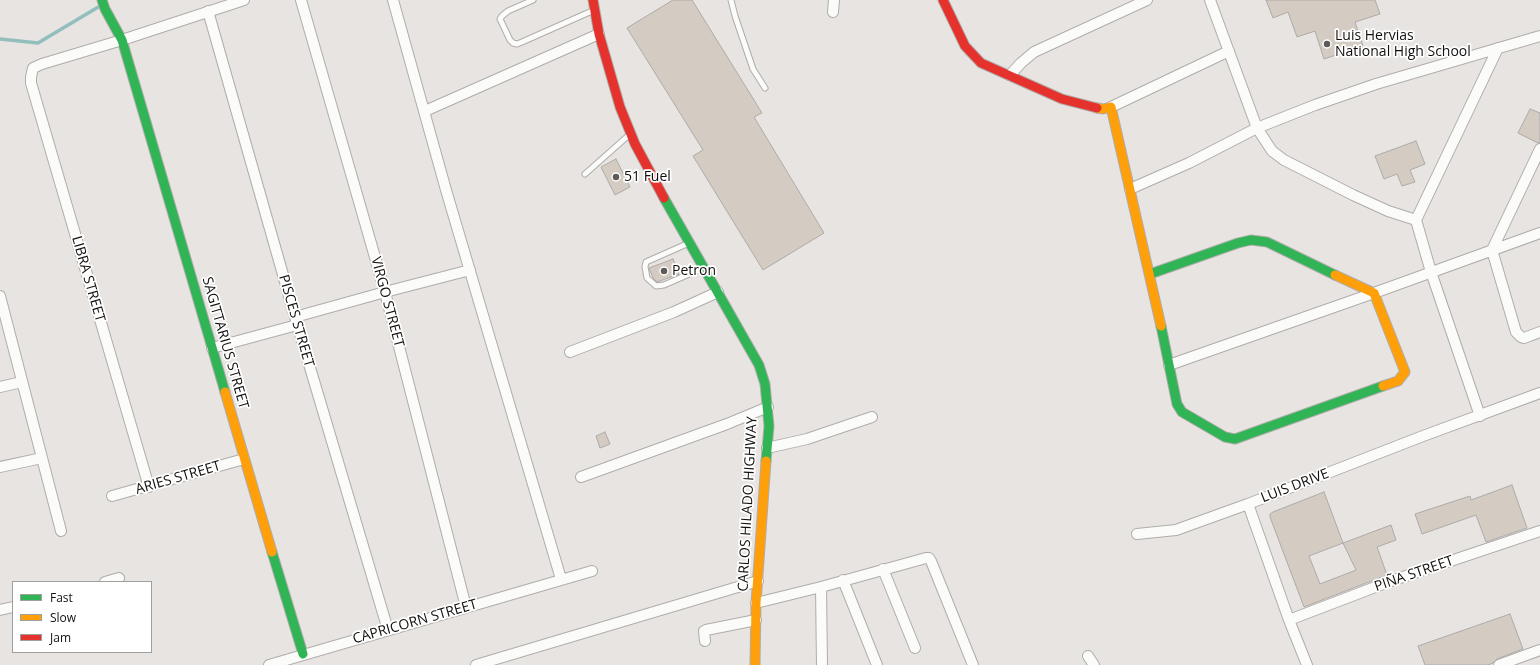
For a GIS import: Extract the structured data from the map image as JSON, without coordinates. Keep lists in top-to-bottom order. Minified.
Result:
{"streets":{"street":["LIBRA STREET","VIRGO STREET","PISCES STREET","SAGITTARIUS STREET","ARIES STREET","LUIS DRIVE","CARLOS HILADO HIGHWAY","PIÑA STREET","CAPRICORN STREET"]},"crossings":[["LIBRA STREET","SAGITTARIUS STREET"],["LIBRA STREET","ARIES STREET"],["VIRGO STREET","CAPRICORN STREET"],["PISCES STREET","CAPRICORN STREET"],["SAGITTARIUS STREET","ARIES STREET"],["SAGITTARIUS STREET","CAPRICORN STREET"],["LUIS DRIVE","PIÑA STREET"]],"places":["Luis Hervias National High School","51 Fuel","Petron"],"legend":["Fast","Slow","Jam"]}
